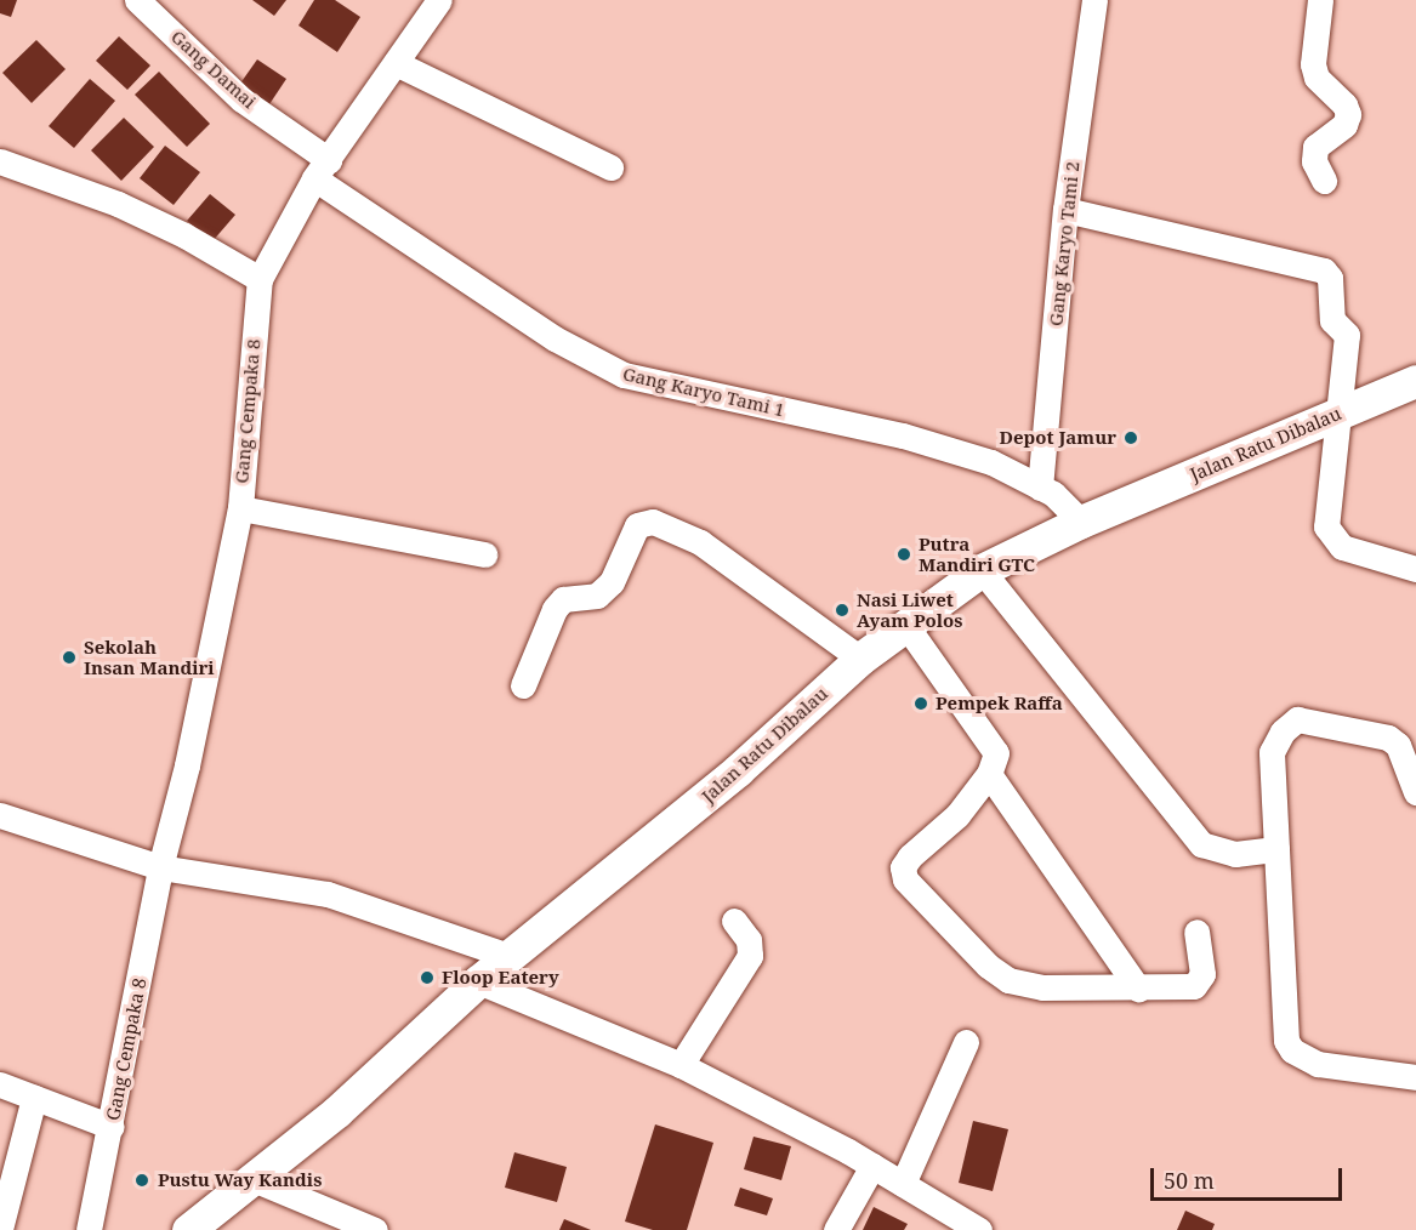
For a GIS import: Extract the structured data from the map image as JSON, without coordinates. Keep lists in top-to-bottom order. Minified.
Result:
{"streets":{"main road":["Jalan Ratu Dibalau"],"street":["Gang Damai","Gang Karyo Tami 2","Gang Karyo Tami 1","Gang Cempaka 8"]},"crossings":[["Gang Damai","Gang Karyo Tami 1"],["Gang Damai","Gang Cempaka 8"],["Gang Karyo Tami 2","Gang Karyo Tami 1"],["Gang Karyo Tami 1","Gang Cempaka 8"],["Gang Karyo Tami 1","Jalan Ratu Dibalau"]],"places":["Depot Jamur","Putra Mandiri GTC","Nasi Liwet Ayam Polos","Sekolah Insan Mandiri","Pempek Raffa","Floop Eatery","Pustu Way Kandis"],"scale_bar":"50 m"}
